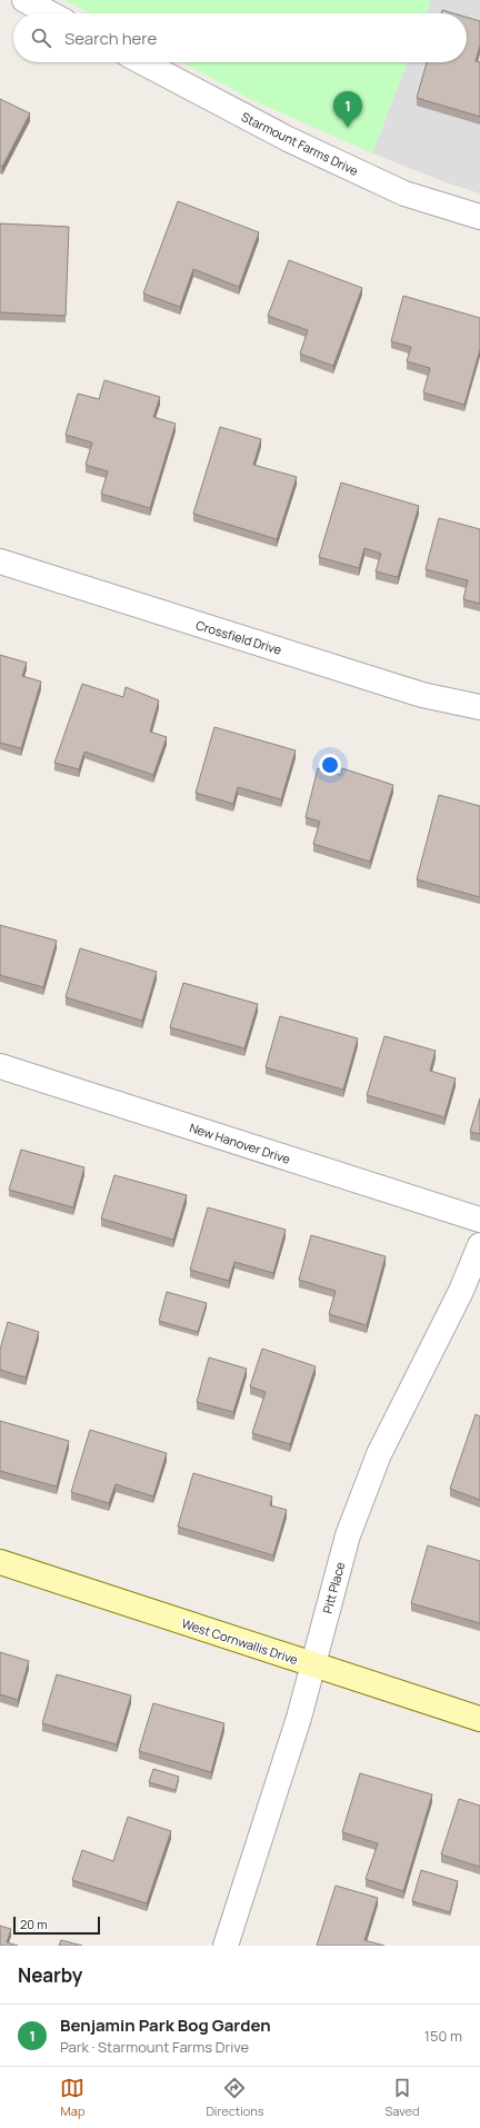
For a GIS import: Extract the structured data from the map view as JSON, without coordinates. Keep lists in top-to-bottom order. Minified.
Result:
{"streets":{"street":["Starmount Farms Drive","Crossfield Drive","New Hanover Drive","Pitt Place","West Cornwallis Drive"]},"crossings":[["Pitt Place","West Cornwallis Drive"]],"scale_bar":"20 m","page":{"search":"Search here","pins":"1","scale":"20 m","heading":"Nearby","list":[{"mark":"1","name":"Benjamin Park Bog Garden","note":"Park · Starmount Farms Drive","value":"150 m"}],"nav":["Map","Directions","Saved"]}}
